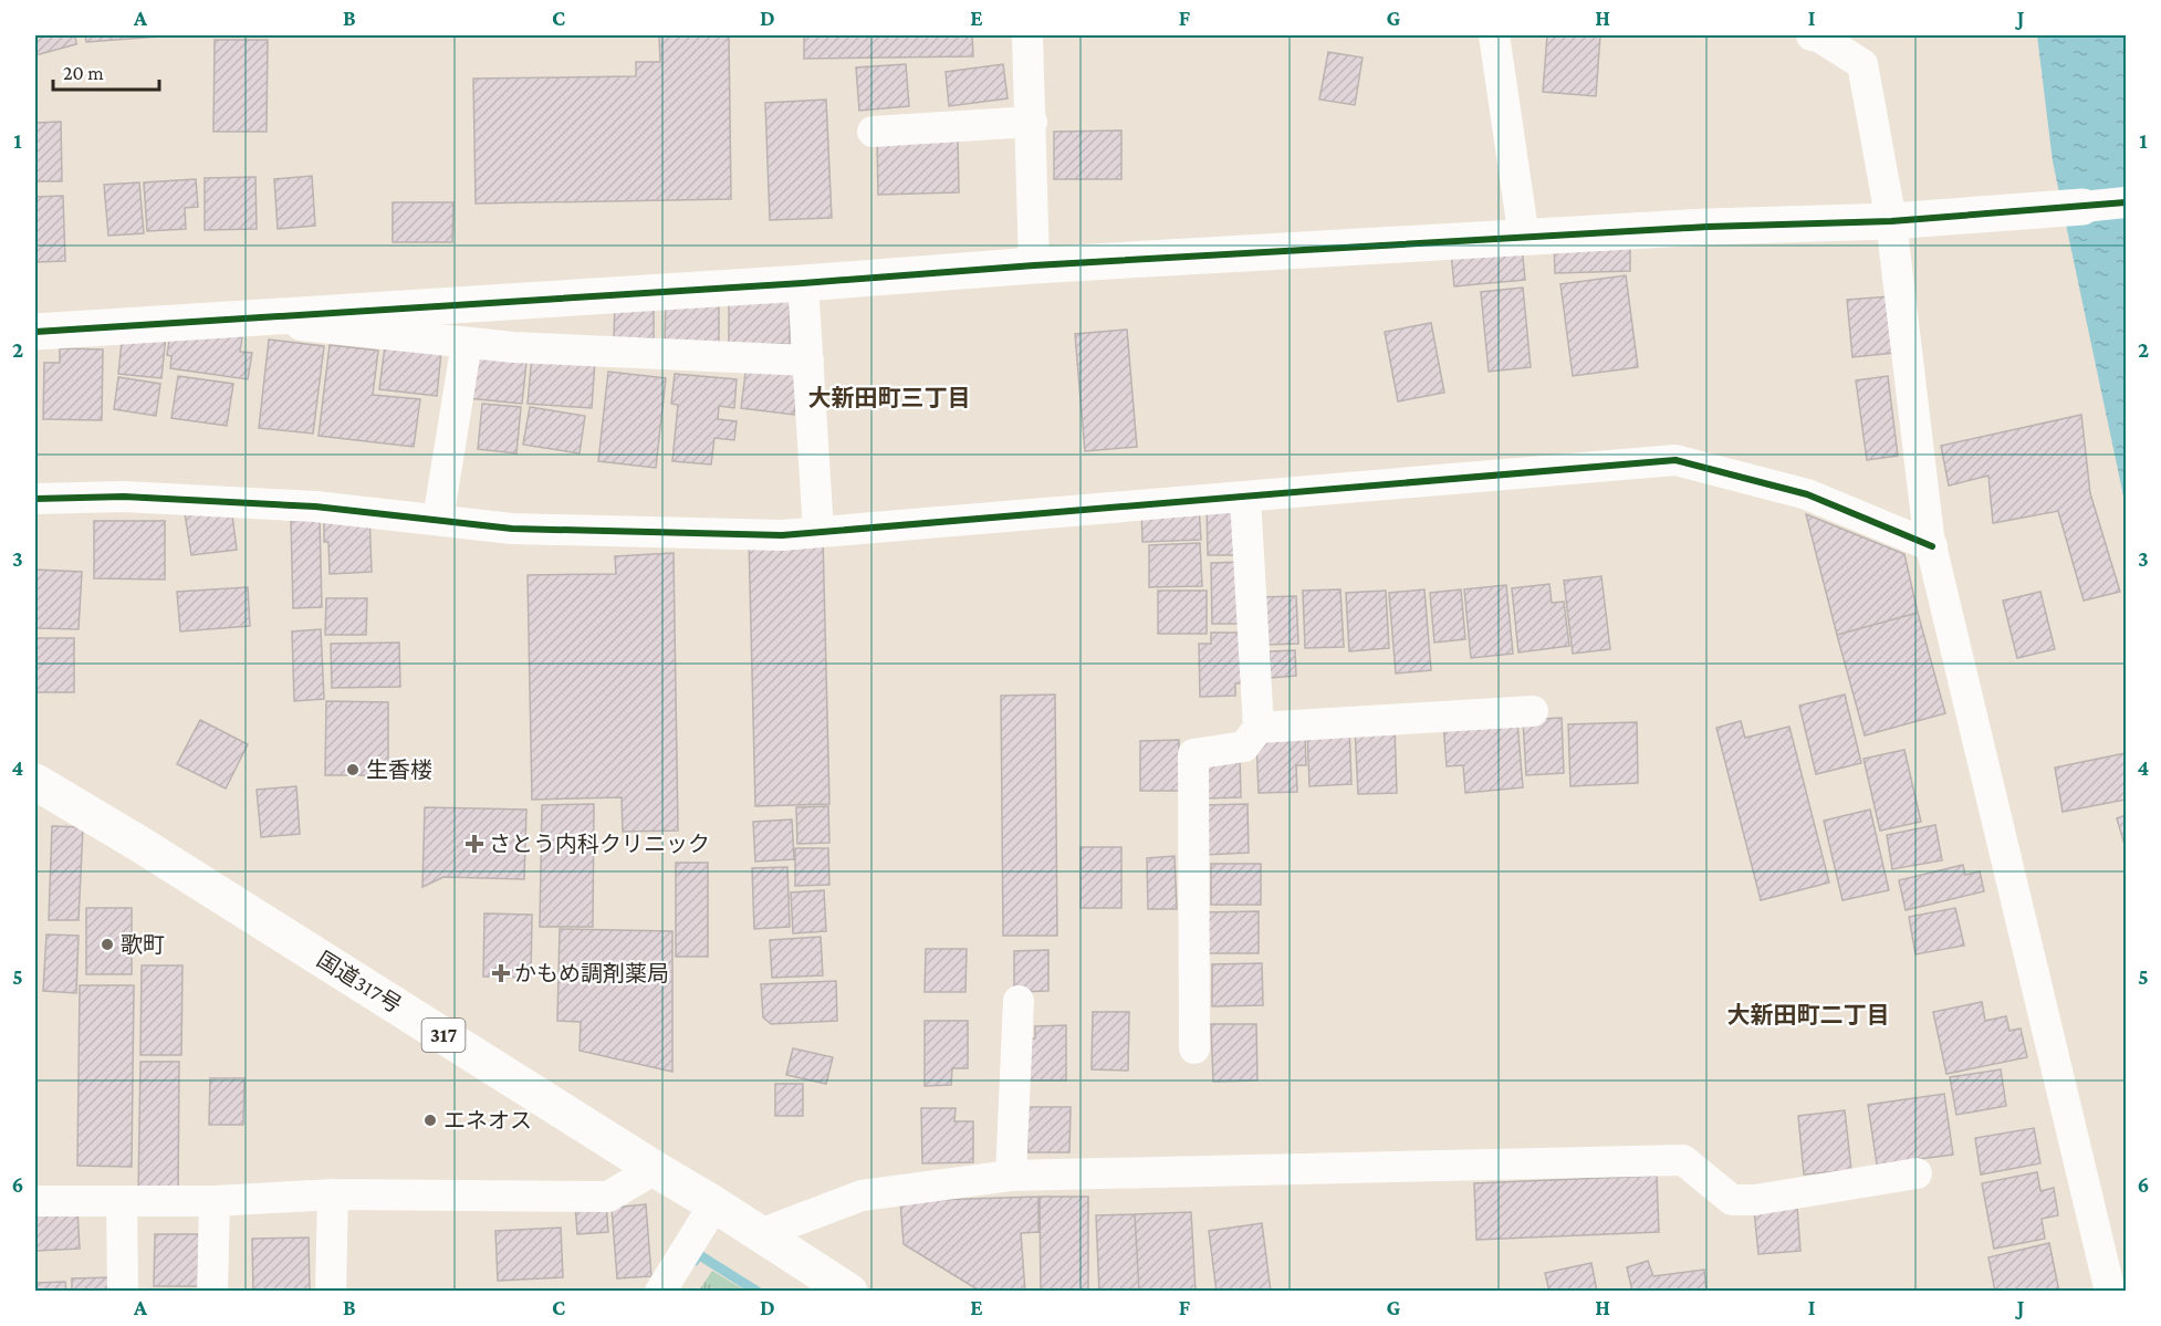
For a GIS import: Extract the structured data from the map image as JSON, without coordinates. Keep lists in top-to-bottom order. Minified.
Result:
{"streets":{"main road":["国道317号","317"]},"districts":["大新田町三丁目","大新田町二丁目"],"places":{"other":["生香楼","歌町","エネオス"],"health":["さとう内科クリニック","かもめ調剤薬局"]},"scale_bar":"20 m","grid":{"columns":["A","B","C","D","E","F","G","H","I","J"],"rows":["1","2","3","4","5","6"]}}
